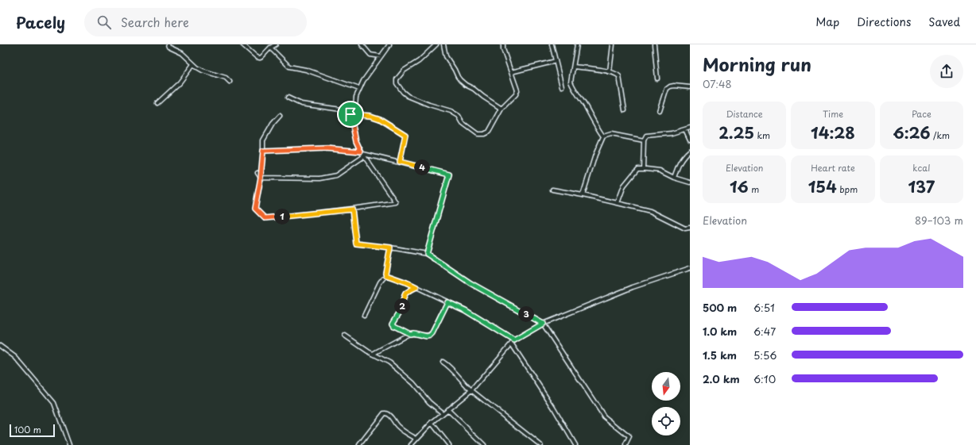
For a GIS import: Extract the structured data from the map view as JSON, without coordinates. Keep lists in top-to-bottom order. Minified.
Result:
{"scale_bar":"100 m","north":"bottom","page":{"header":"Pacely","search":"Search here","nav":["Map","Directions","Saved"],"heading":["Morning run","07:48"],"stats":[["Distance","2.25 km"],["Time","14:28"],["Pace","6:26 /km"],["Elevation","16 m"],["Heart rate","154 bpm"],["kcal","137"]],"pins":["4","1","2","3"],"chart":["Elevation","89–103 m"],"list":[{"name":"500 m","note":"6:51"},{"name":"1.0 km","note":"6:47"},{"name":"1.5 km","note":"5:56"},{"name":"2.0 km","note":"6:10"}],"scale":"100 m"}}
